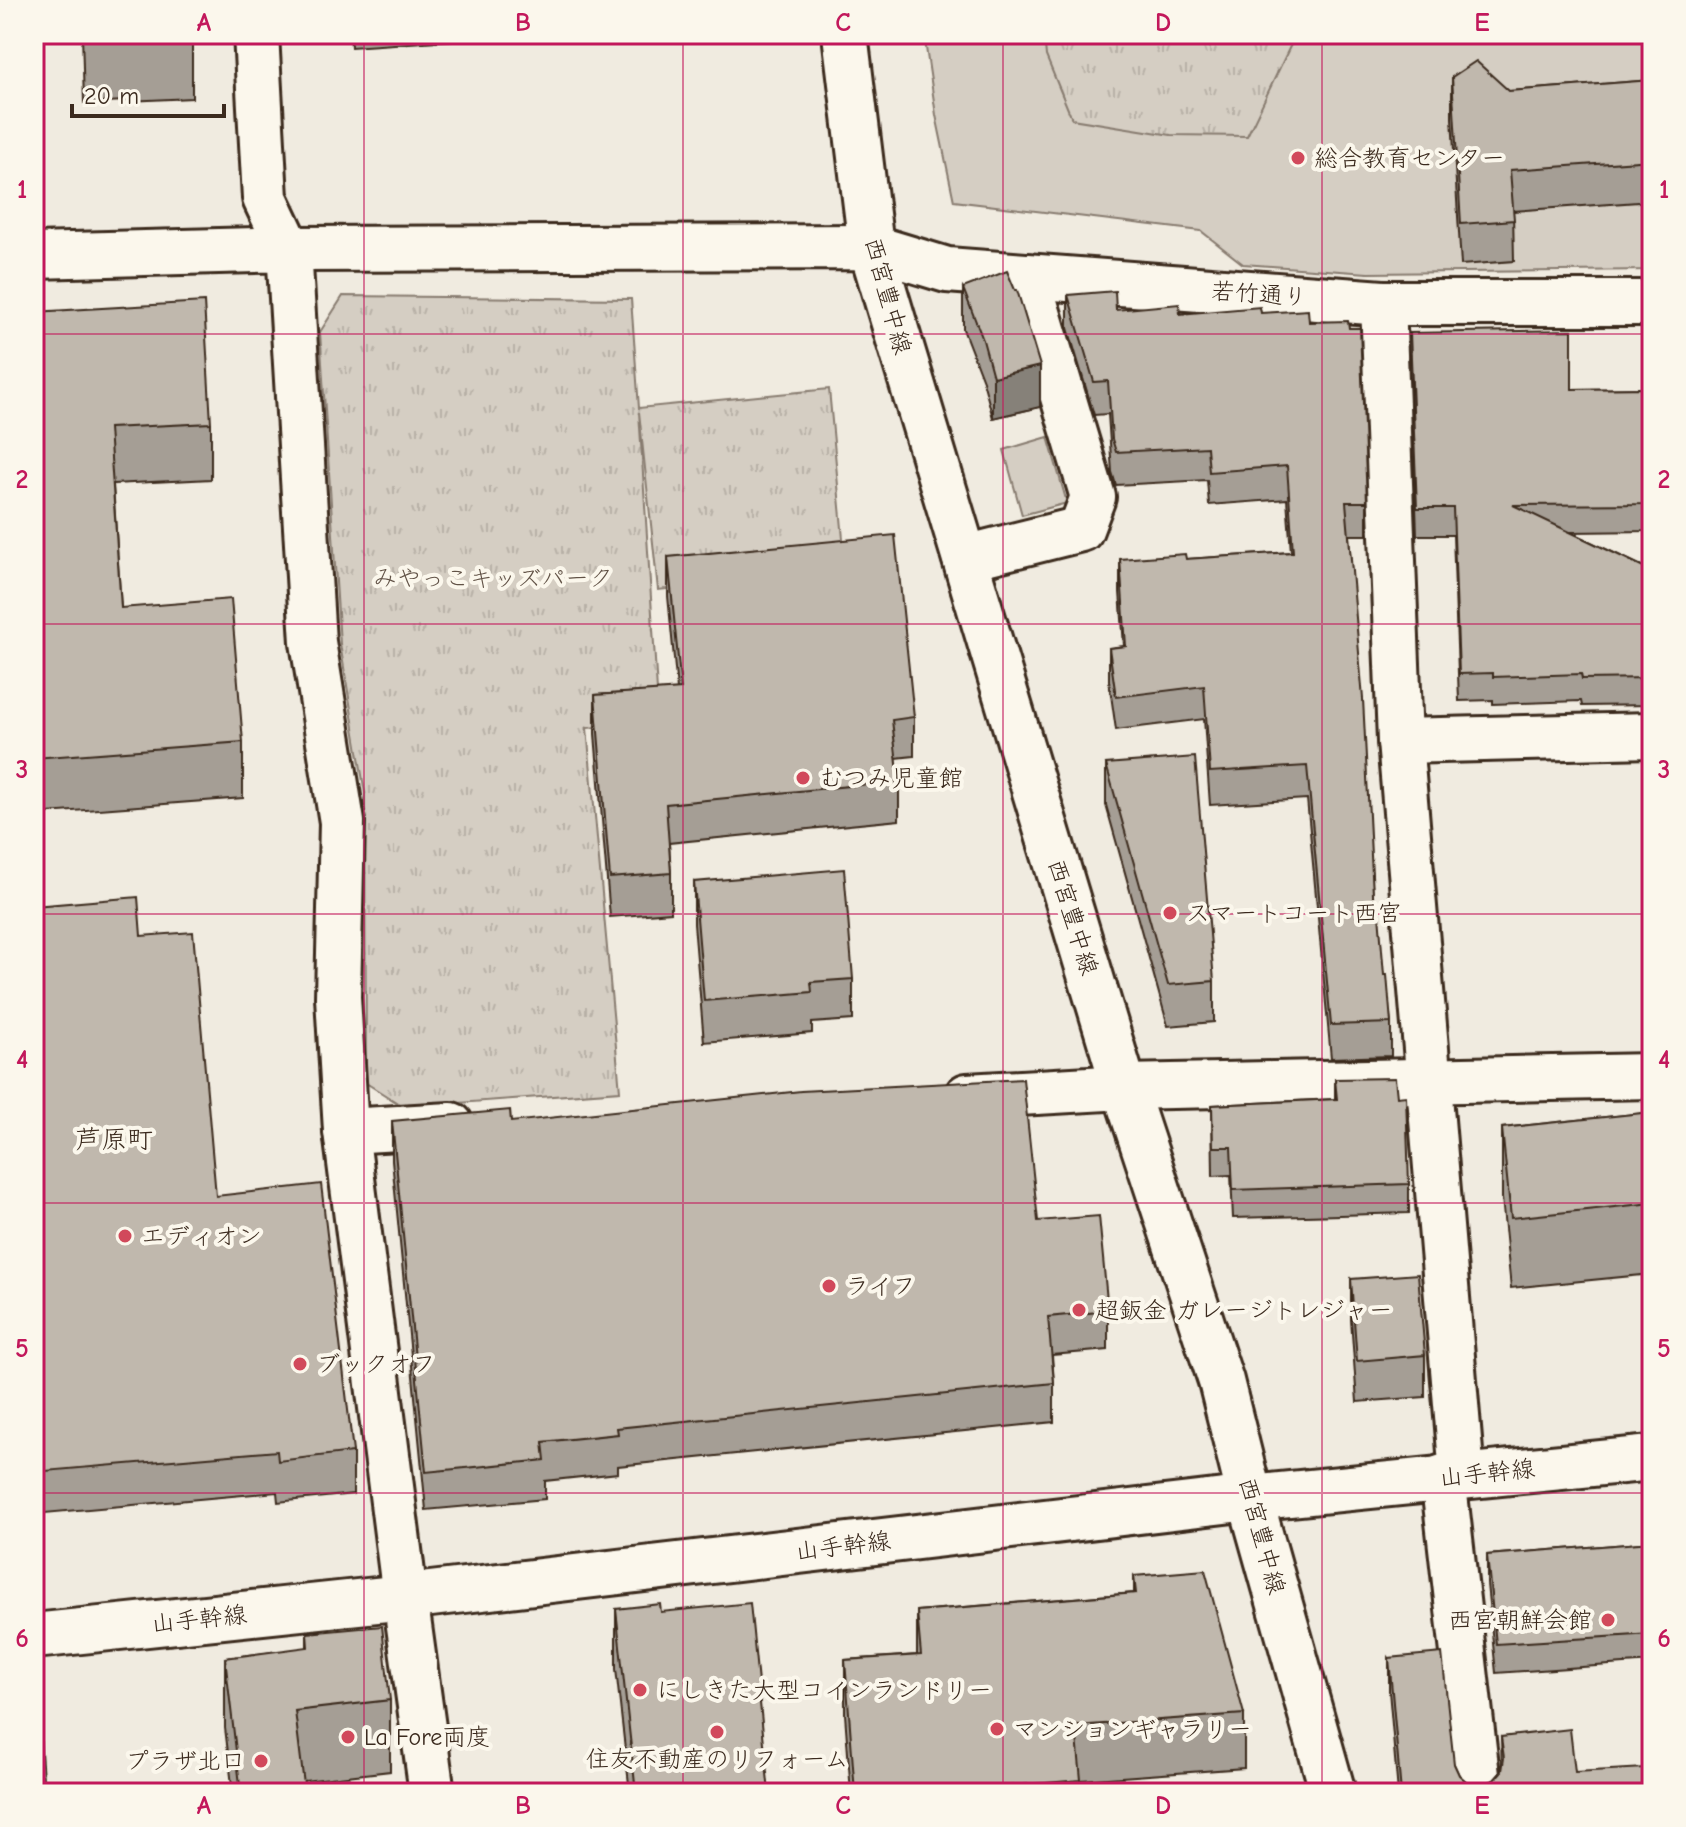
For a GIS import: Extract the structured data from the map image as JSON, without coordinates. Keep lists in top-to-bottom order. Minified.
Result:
{"streets":{"street":["若竹通り","西宮豊中線","山手幹線"]},"crossings":[["若竹通り","西宮豊中線"],["西宮豊中線","山手幹線"]],"districts":["芦原町"],"parks":["みやっこキッズパーク"],"places":["総合教育センター","むつみ児童館","スマートコート西宮","エディオン","ライフ","超鈑金 ガレージトレジャー","ブックオフ","西宮朝鮮会館","にしきた大型コインランドリー","マンションギャラリー","住友不動産のリフォーム","La Fore両度","プラザ北口"],"scale_bar":"20 m","grid":{"columns":["A","B","C","D","E"],"rows":["1","2","3","4","5","6"]}}
